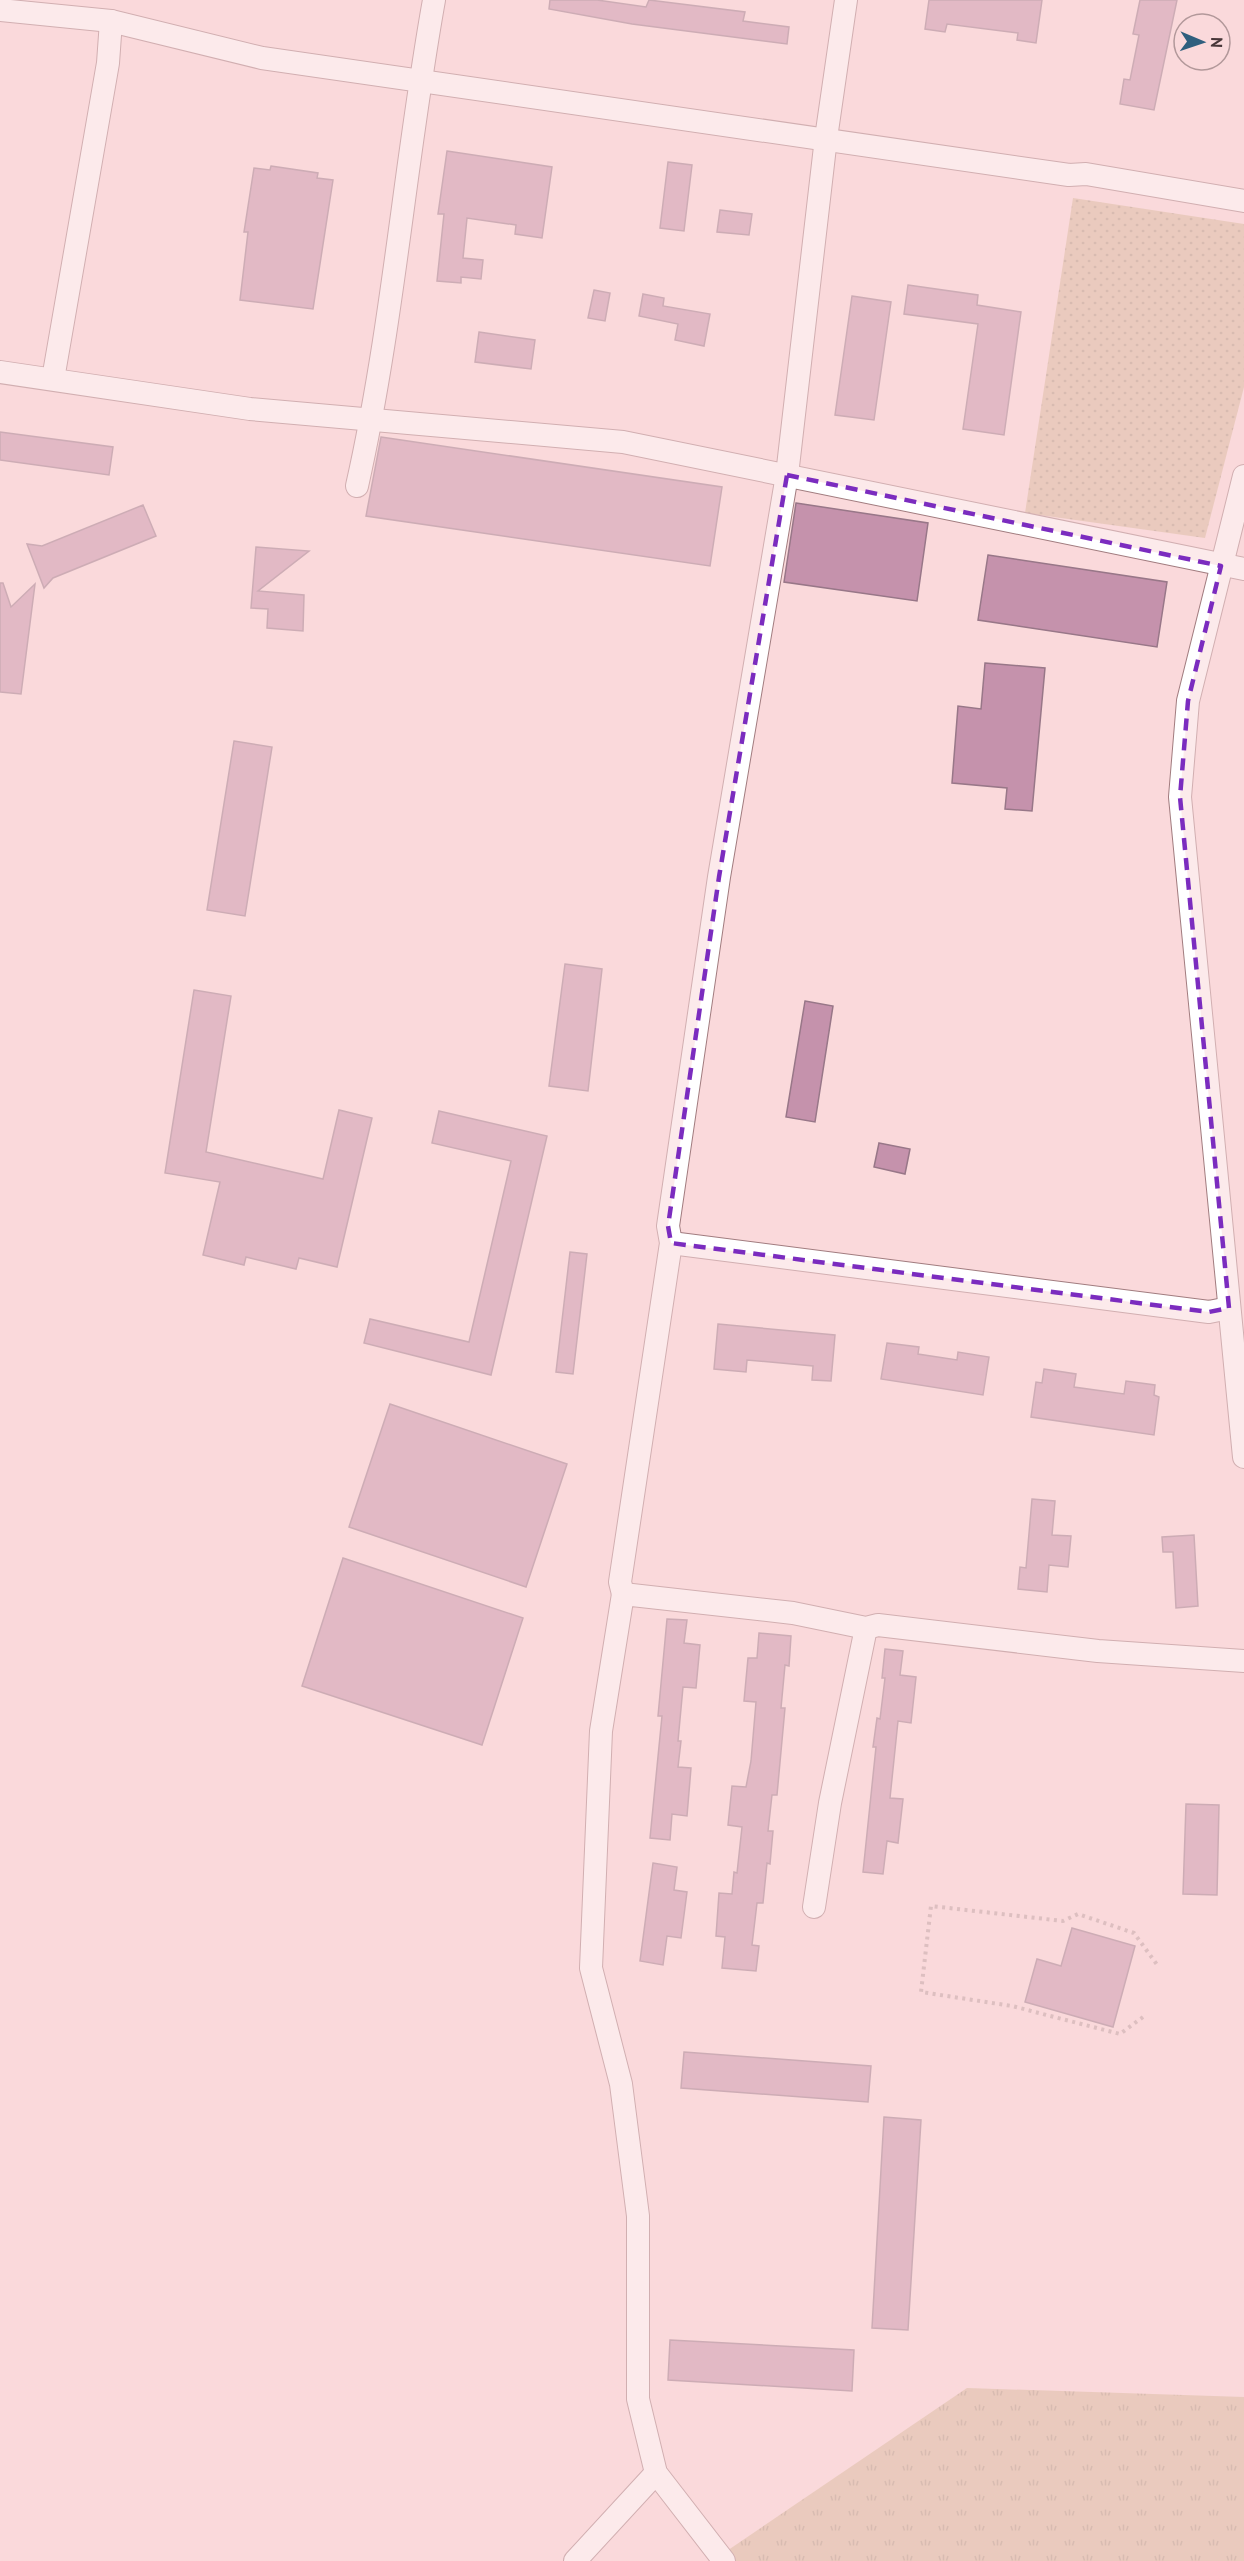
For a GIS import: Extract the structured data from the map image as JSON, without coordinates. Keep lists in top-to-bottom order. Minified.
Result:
{"north":"right"}
